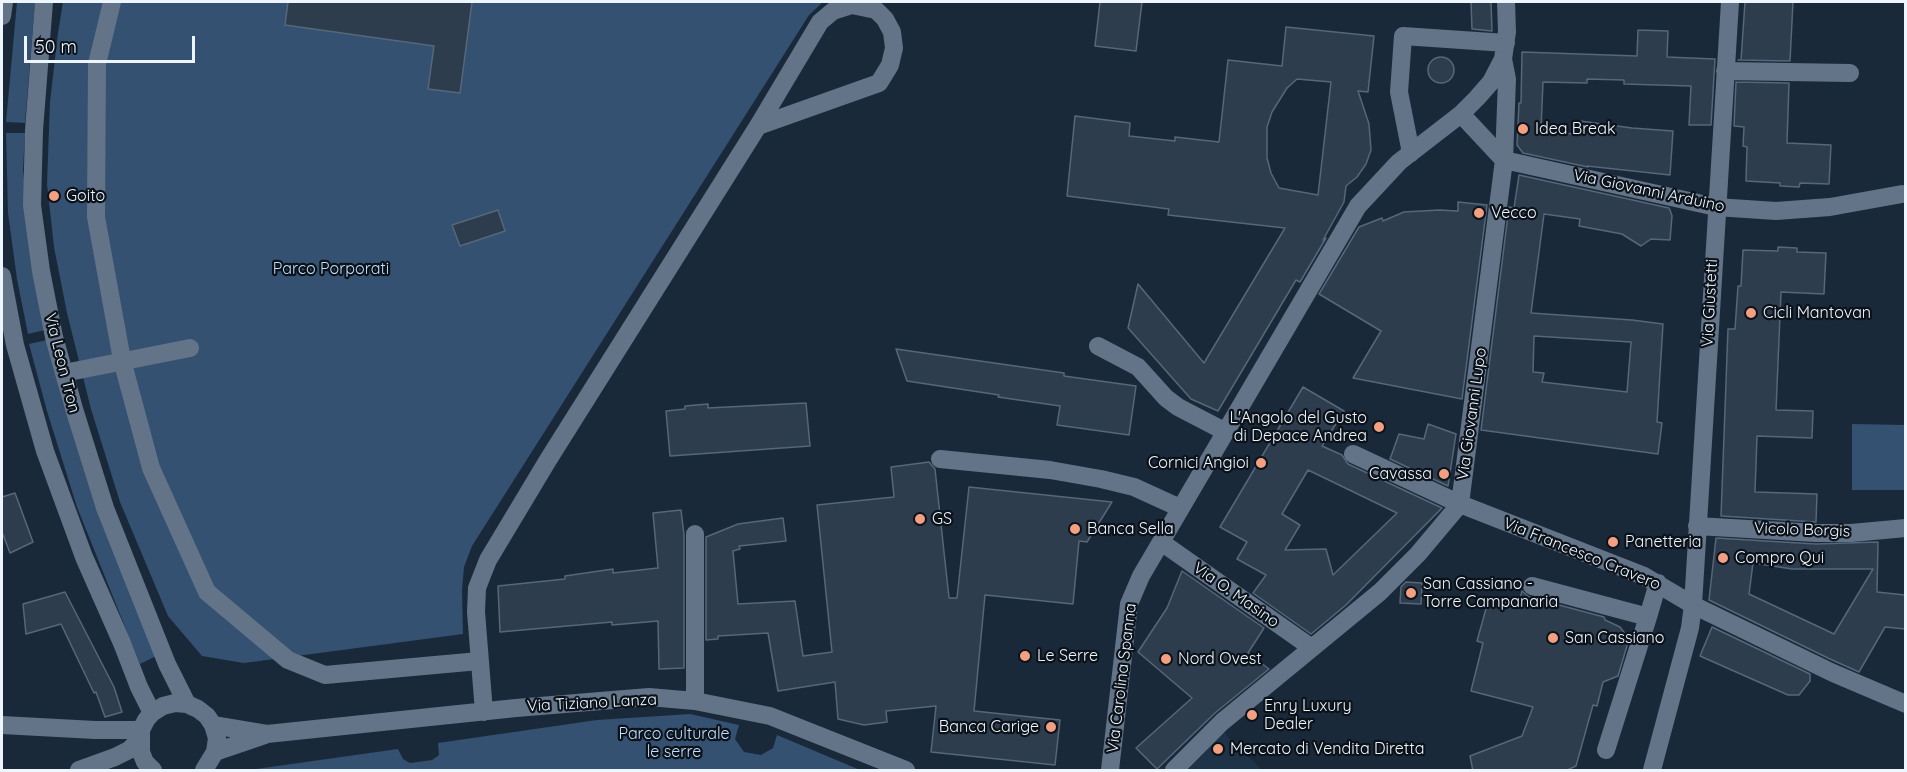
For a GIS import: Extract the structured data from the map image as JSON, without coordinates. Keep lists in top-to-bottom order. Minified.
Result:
{"streets":{"street":["Via Giovanni Arduino","Via Giustetti","Via Leon Tron","Via Giovanni Lupo","Vicolo Borgis","Via Francesco Cravero","Via O. Masino","Via Carolina Spanna","Via Tiziano Lanza"]},"crossings":[["Via Giovanni Arduino","Via Giustetti"],["Via Giovanni Arduino","Via Giovanni Lupo"],["Via Giustetti","Vicolo Borgis"],["Via Giustetti","Via Francesco Cravero"],["Via Giovanni Lupo","Via Francesco Cravero"],["Via Giovanni Lupo","Via O. Masino"],["Via Giovanni Lupo","Via Carolina Spanna"],["Via O. Masino","Via Carolina Spanna"]],"parks":["Parco Porporati","Parco culturale le serre"],"places":["Idea Break","Goito","Vecco","Cicli Mantovan","L'Angolo del Gusto di Depace Andrea","Cornici Angioi","Cavassa","GS","Banca Sella","Panetteria","Compro Qui","San Cassiano - Torre Campanaria","San Cassiano","Le Serre","Nord Ovest","Enry Luxury Dealer","Banca Carige","Mercato di Vendita Diretta"],"scale_bar":"50 m"}
